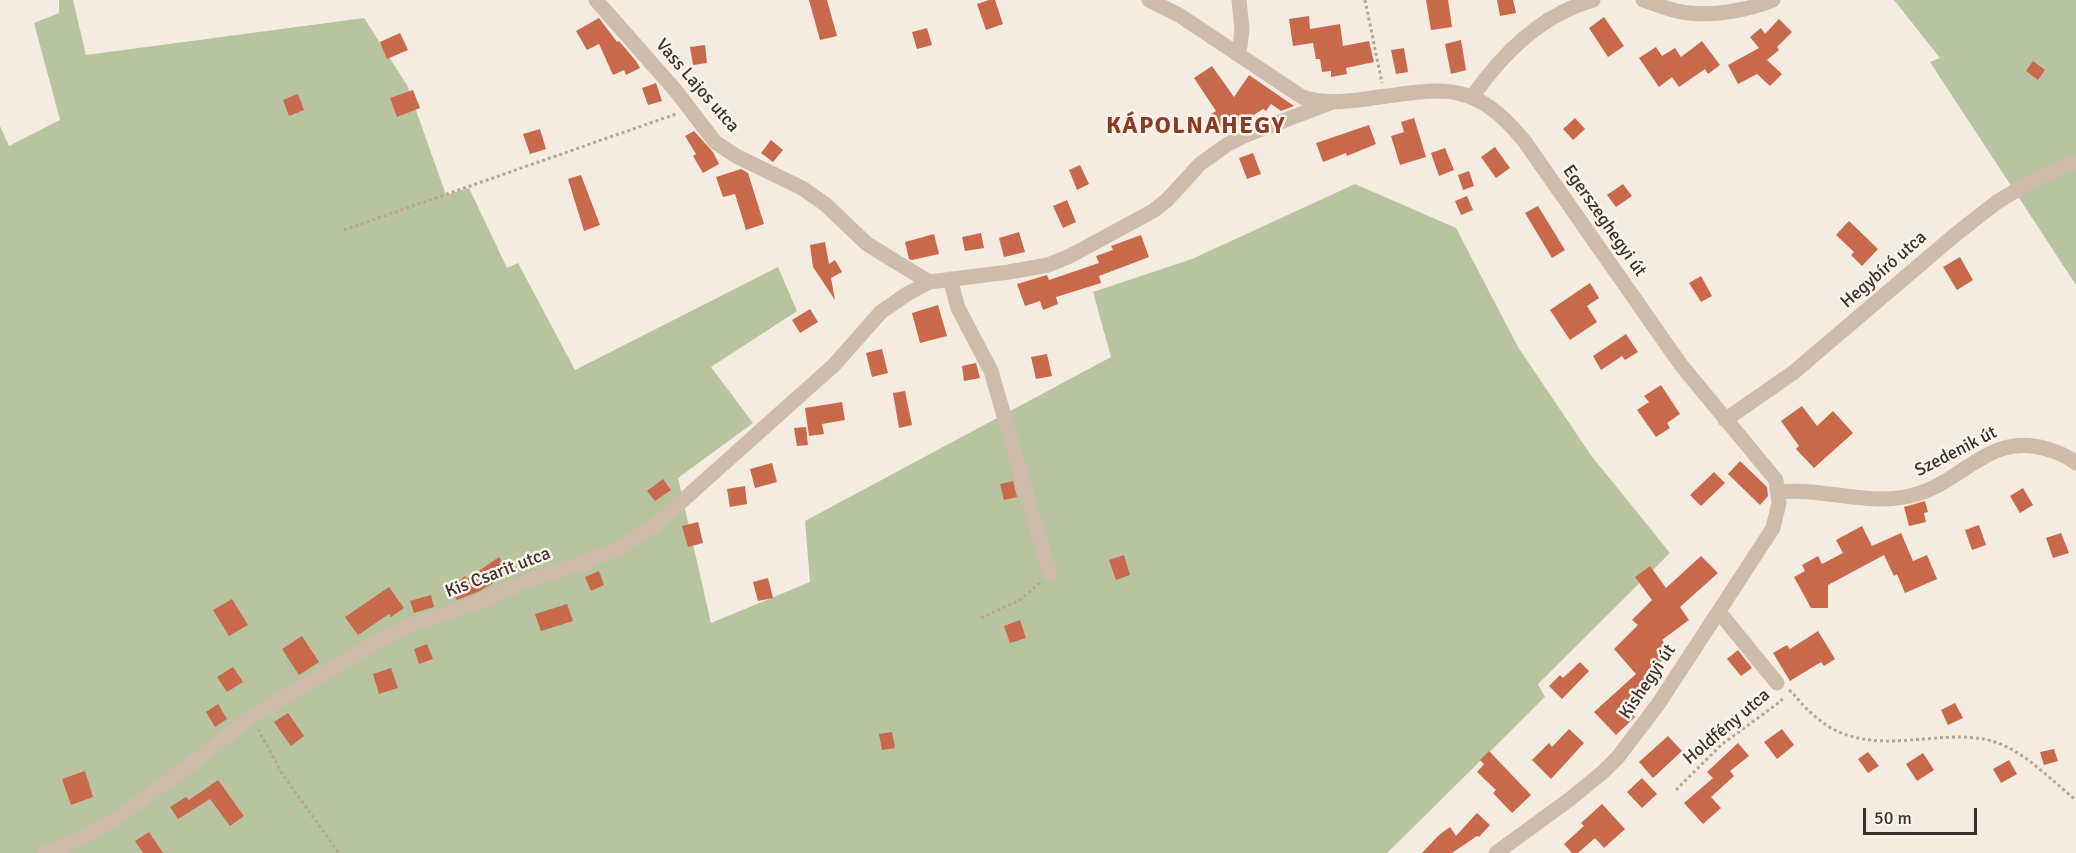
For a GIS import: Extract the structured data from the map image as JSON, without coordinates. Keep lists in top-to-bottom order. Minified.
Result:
{"streets":{"street":["Vass Lajos utca","Egerszeghegyi út","Hegybíró utca","Szedenik út","Kis Csarit utca","Kishegyi út"],"path":["Holdfény utca"]},"crossings":[["Vass Lajos utca","Egerszeghegyi út"],["Vass Lajos utca","Kis Csarit utca"],["Egerszeghegyi út","Hegybíró utca"],["Egerszeghegyi út","Szedenik út"],["Egerszeghegyi út","Kis Csarit utca"],["Egerszeghegyi út","Kishegyi út"],["Szedenik út","Kishegyi út"]],"districts":["KÁPOLNAHEGY"],"scale_bar":"50 m"}
